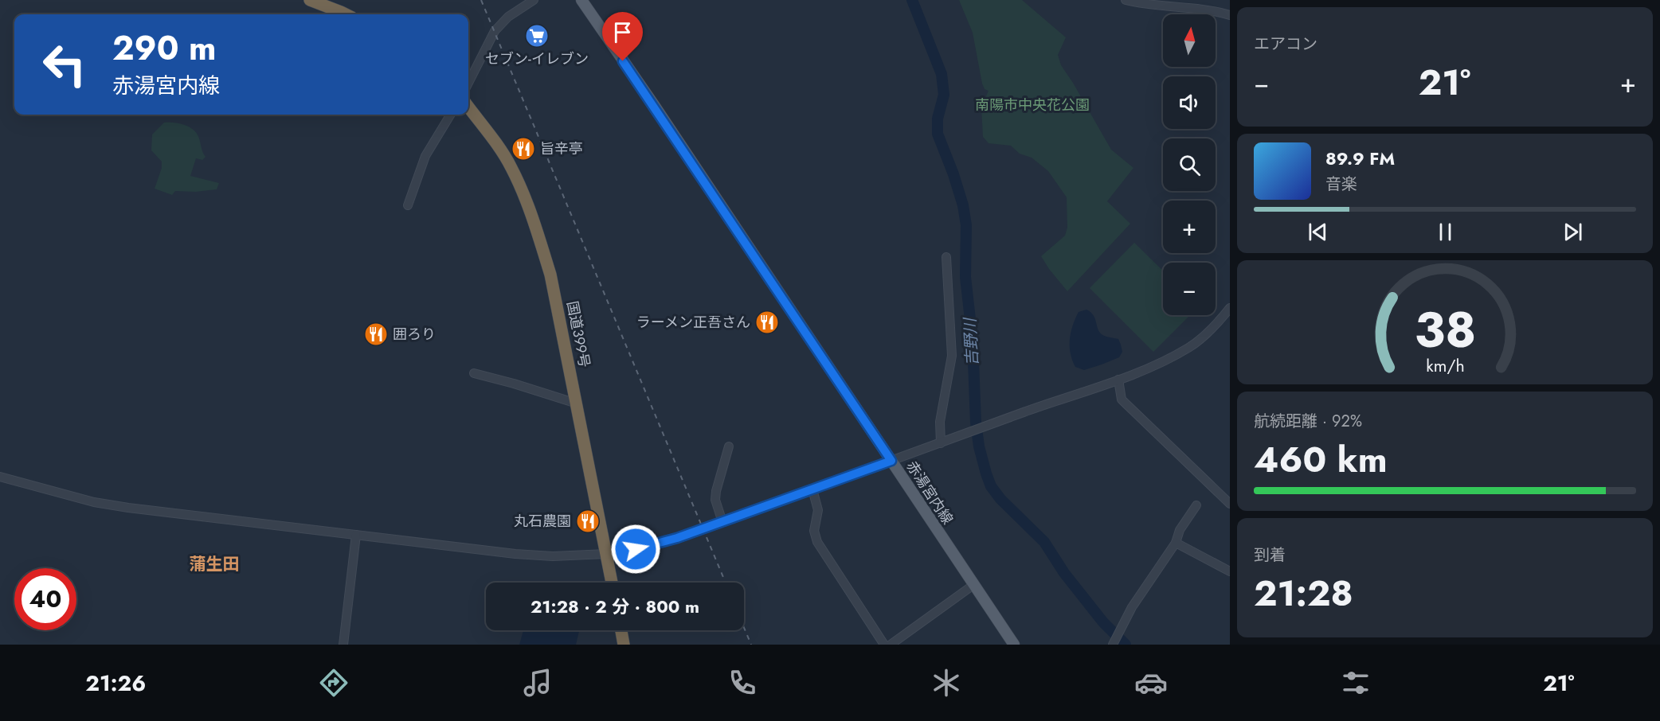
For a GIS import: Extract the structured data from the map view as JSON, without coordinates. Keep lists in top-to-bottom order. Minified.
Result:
{"streets":{"highway":["国道399号"],"main road":["赤湯宮内線"]},"districts":["蒲生田"],"water":["吉野川"],"parks":["南陽市中央花公園"],"places":{"supermarket":["セブン-イレブン"],"restaurant":["旨辛亭","ラーメン正吾さん","囲ろり","丸石農園"]},"north":"top","page":{"tile":["エアコン",["航続距離 · 92%","460 km"],["到着","21:28"]],"map_buttons":["+","−"],"turn":["290 m","赤湯宮内線"],"heat":["−","21°","+"],"song":["89.9 FM","音楽"],"limit":"40","trip":"21:28 · 2 分 · 800 m","tabs":["21:26","21°"],"gauge":["38","km/h"]}}
